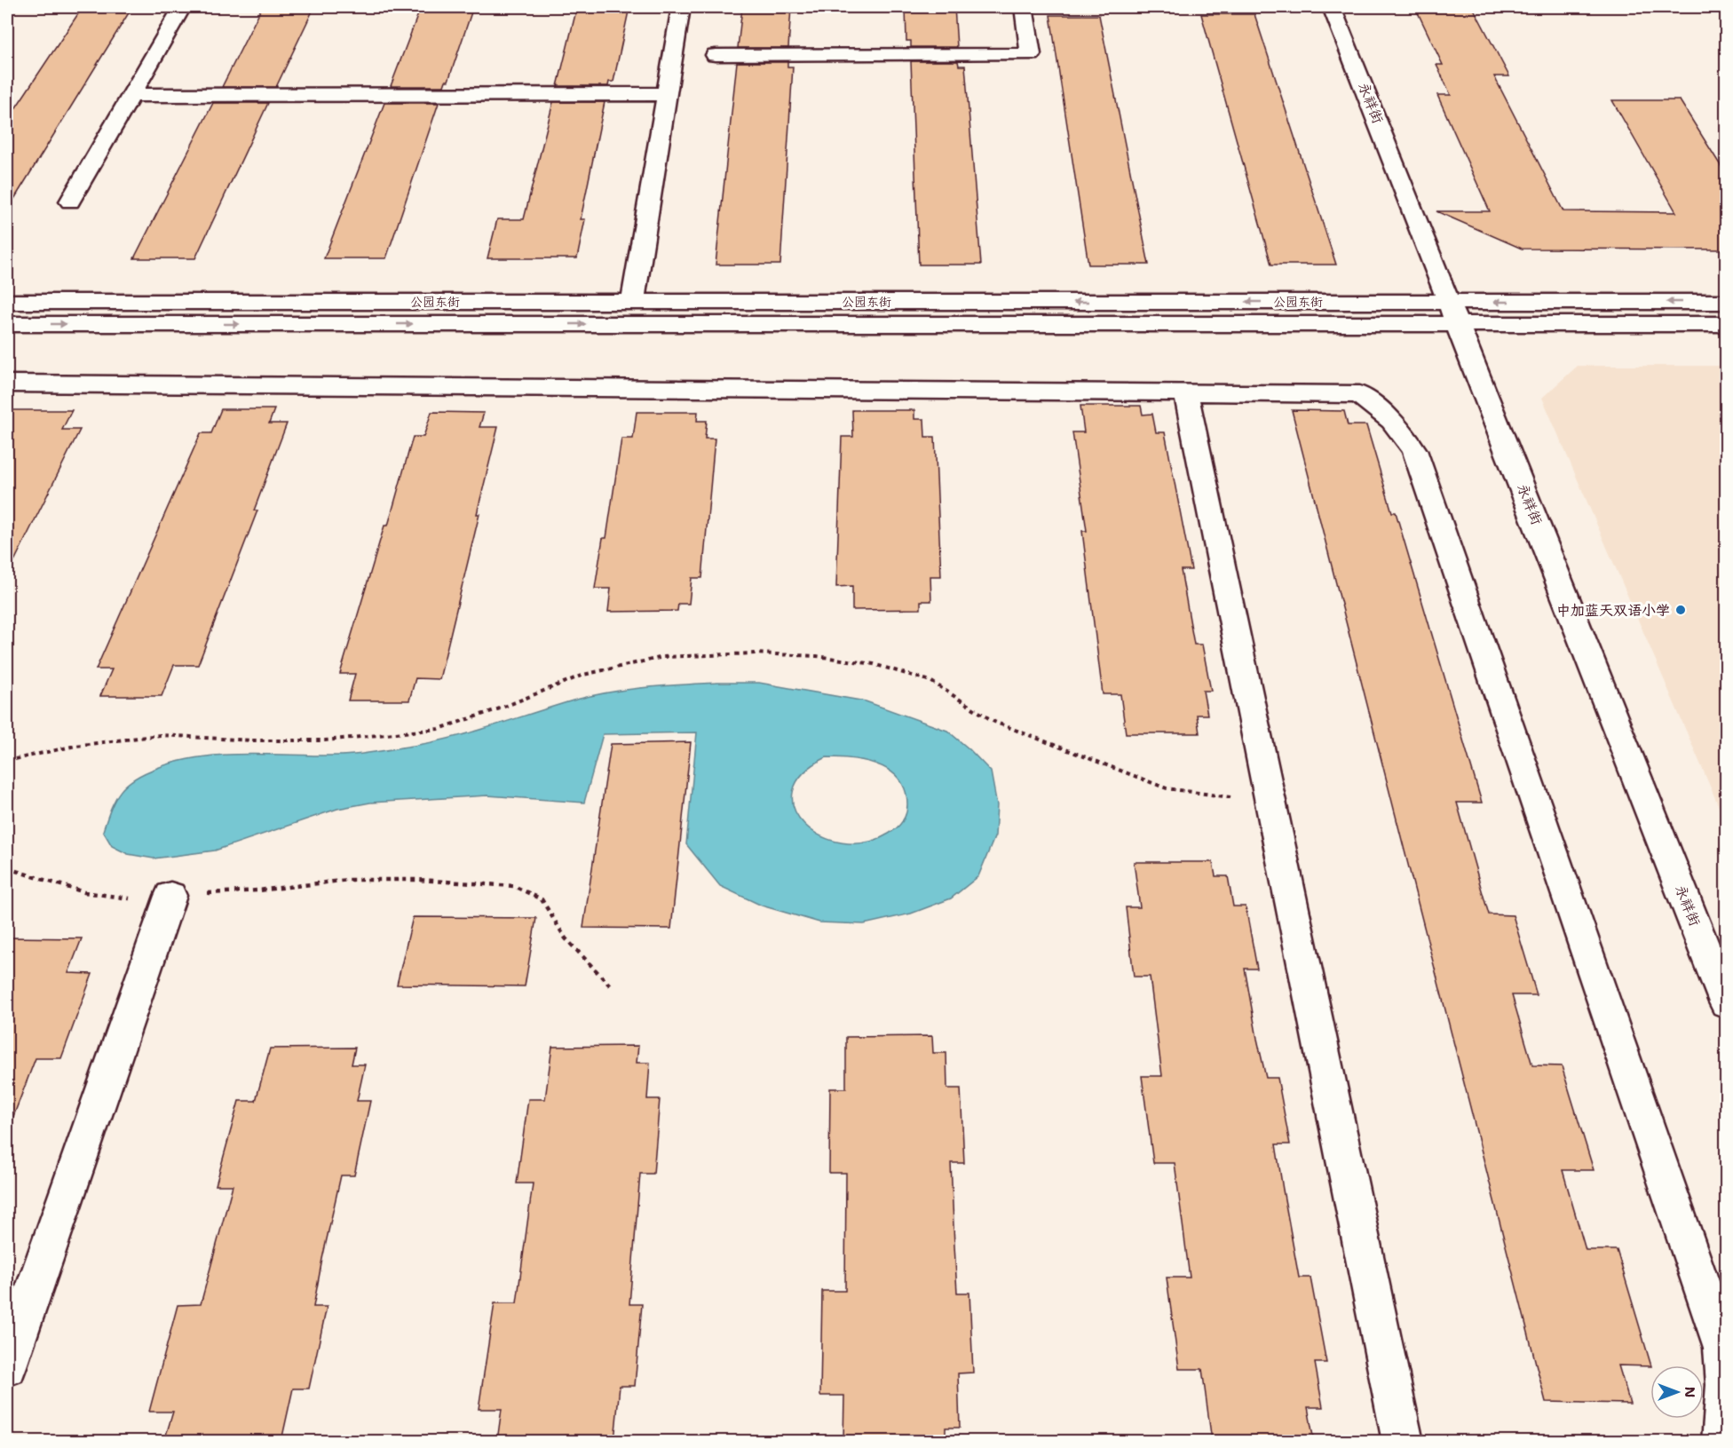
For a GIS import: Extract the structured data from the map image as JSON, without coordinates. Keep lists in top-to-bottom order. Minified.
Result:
{"streets":{"street":["永祥街","公园东街"]},"crossings":[["永祥街","公园东街"]],"places":["中加蓝天双语小学"],"north":"right"}
